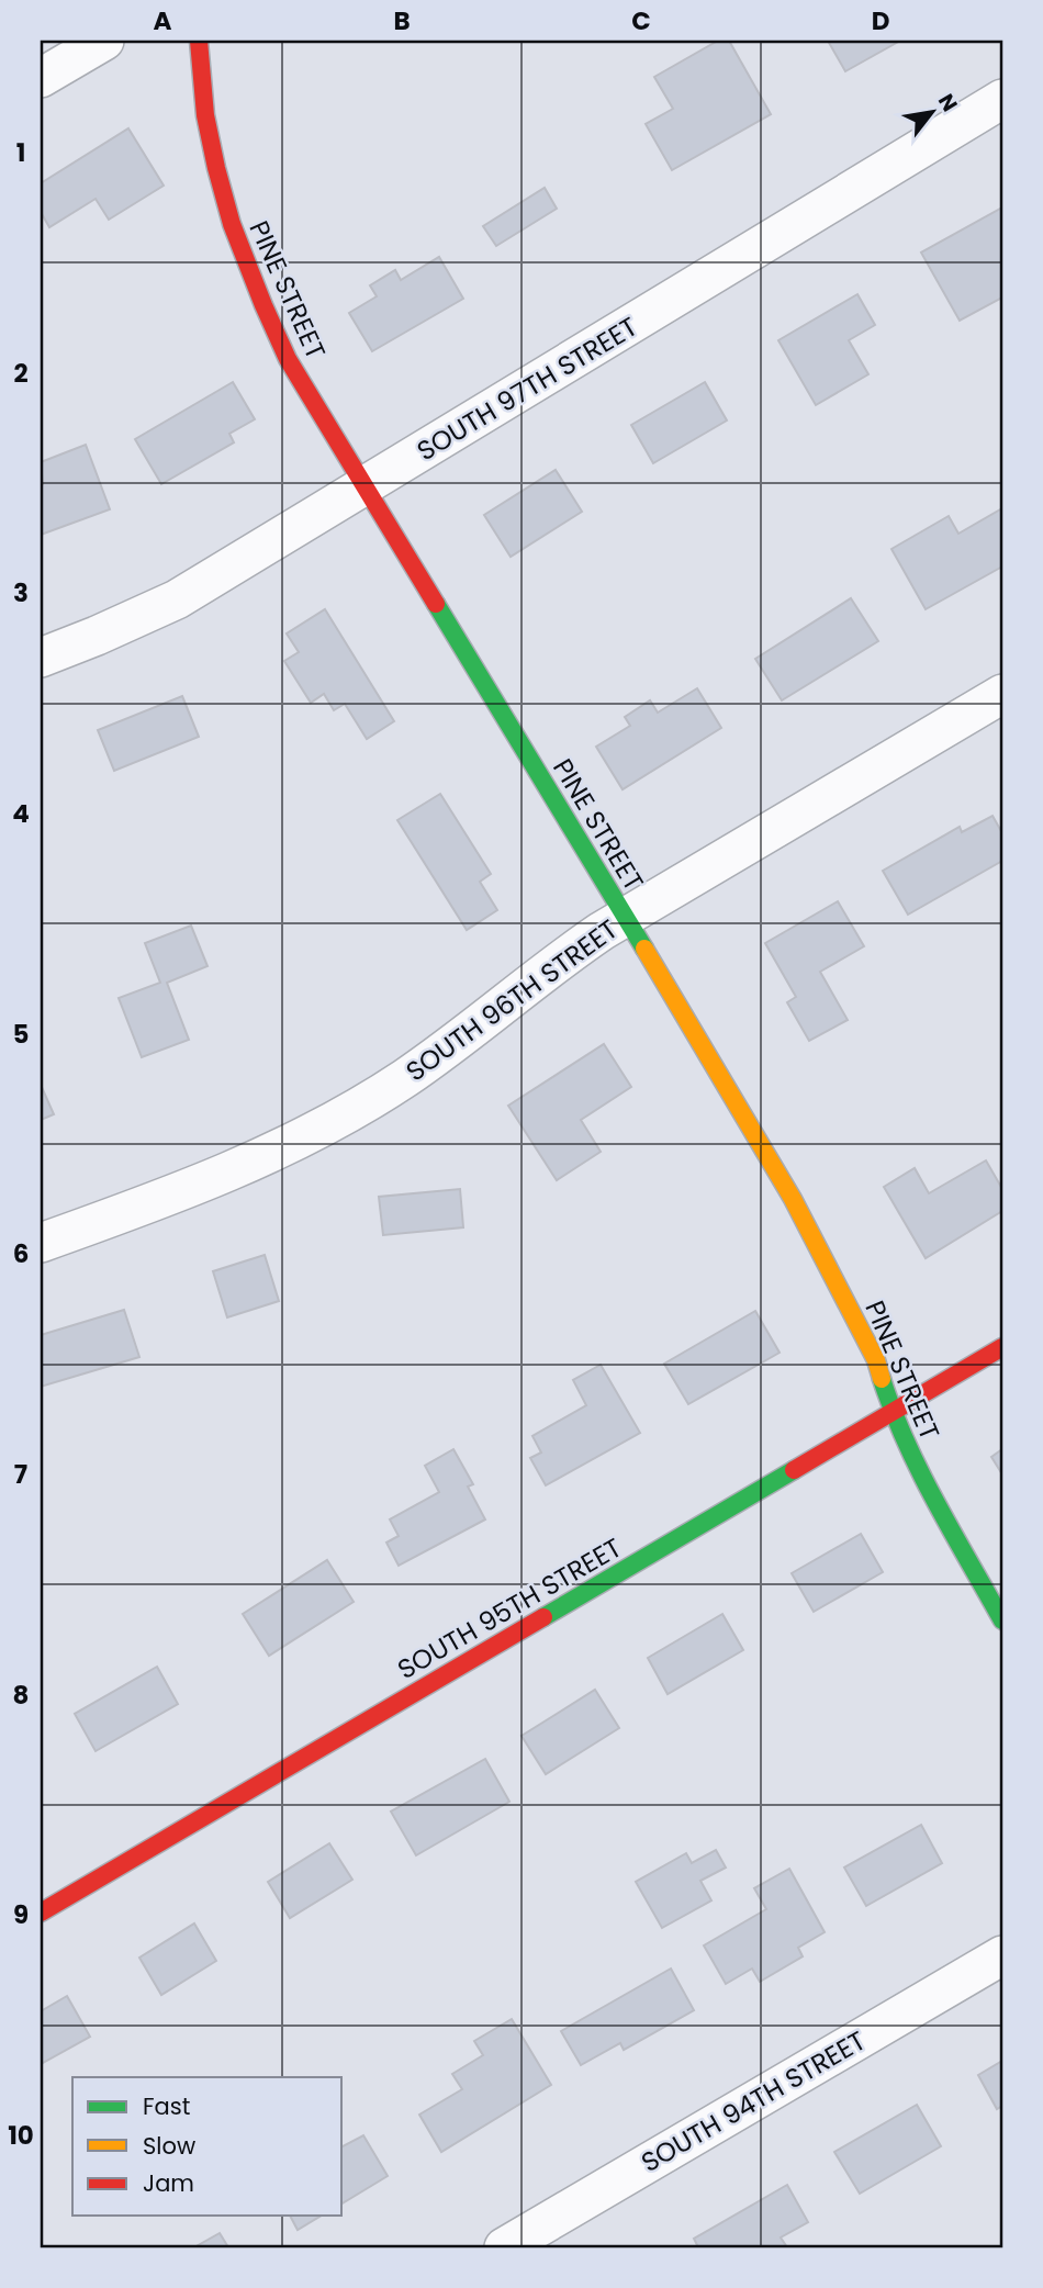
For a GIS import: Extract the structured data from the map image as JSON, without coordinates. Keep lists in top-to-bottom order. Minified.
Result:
{"streets":{"street":["PINE STREET","SOUTH 97TH STREET","SOUTH 96TH STREET","SOUTH 95TH STREET","SOUTH 94TH STREET"]},"crossings":[["PINE STREET","SOUTH 97TH STREET"],["PINE STREET","SOUTH 96TH STREET"],["PINE STREET","SOUTH 95TH STREET"]],"legend":["Fast","Slow","Jam"],"north":"top right","grid":{"columns":["A","B","C","D"],"rows":["1","2","3","4","5","6","7","8","9","10"]}}
